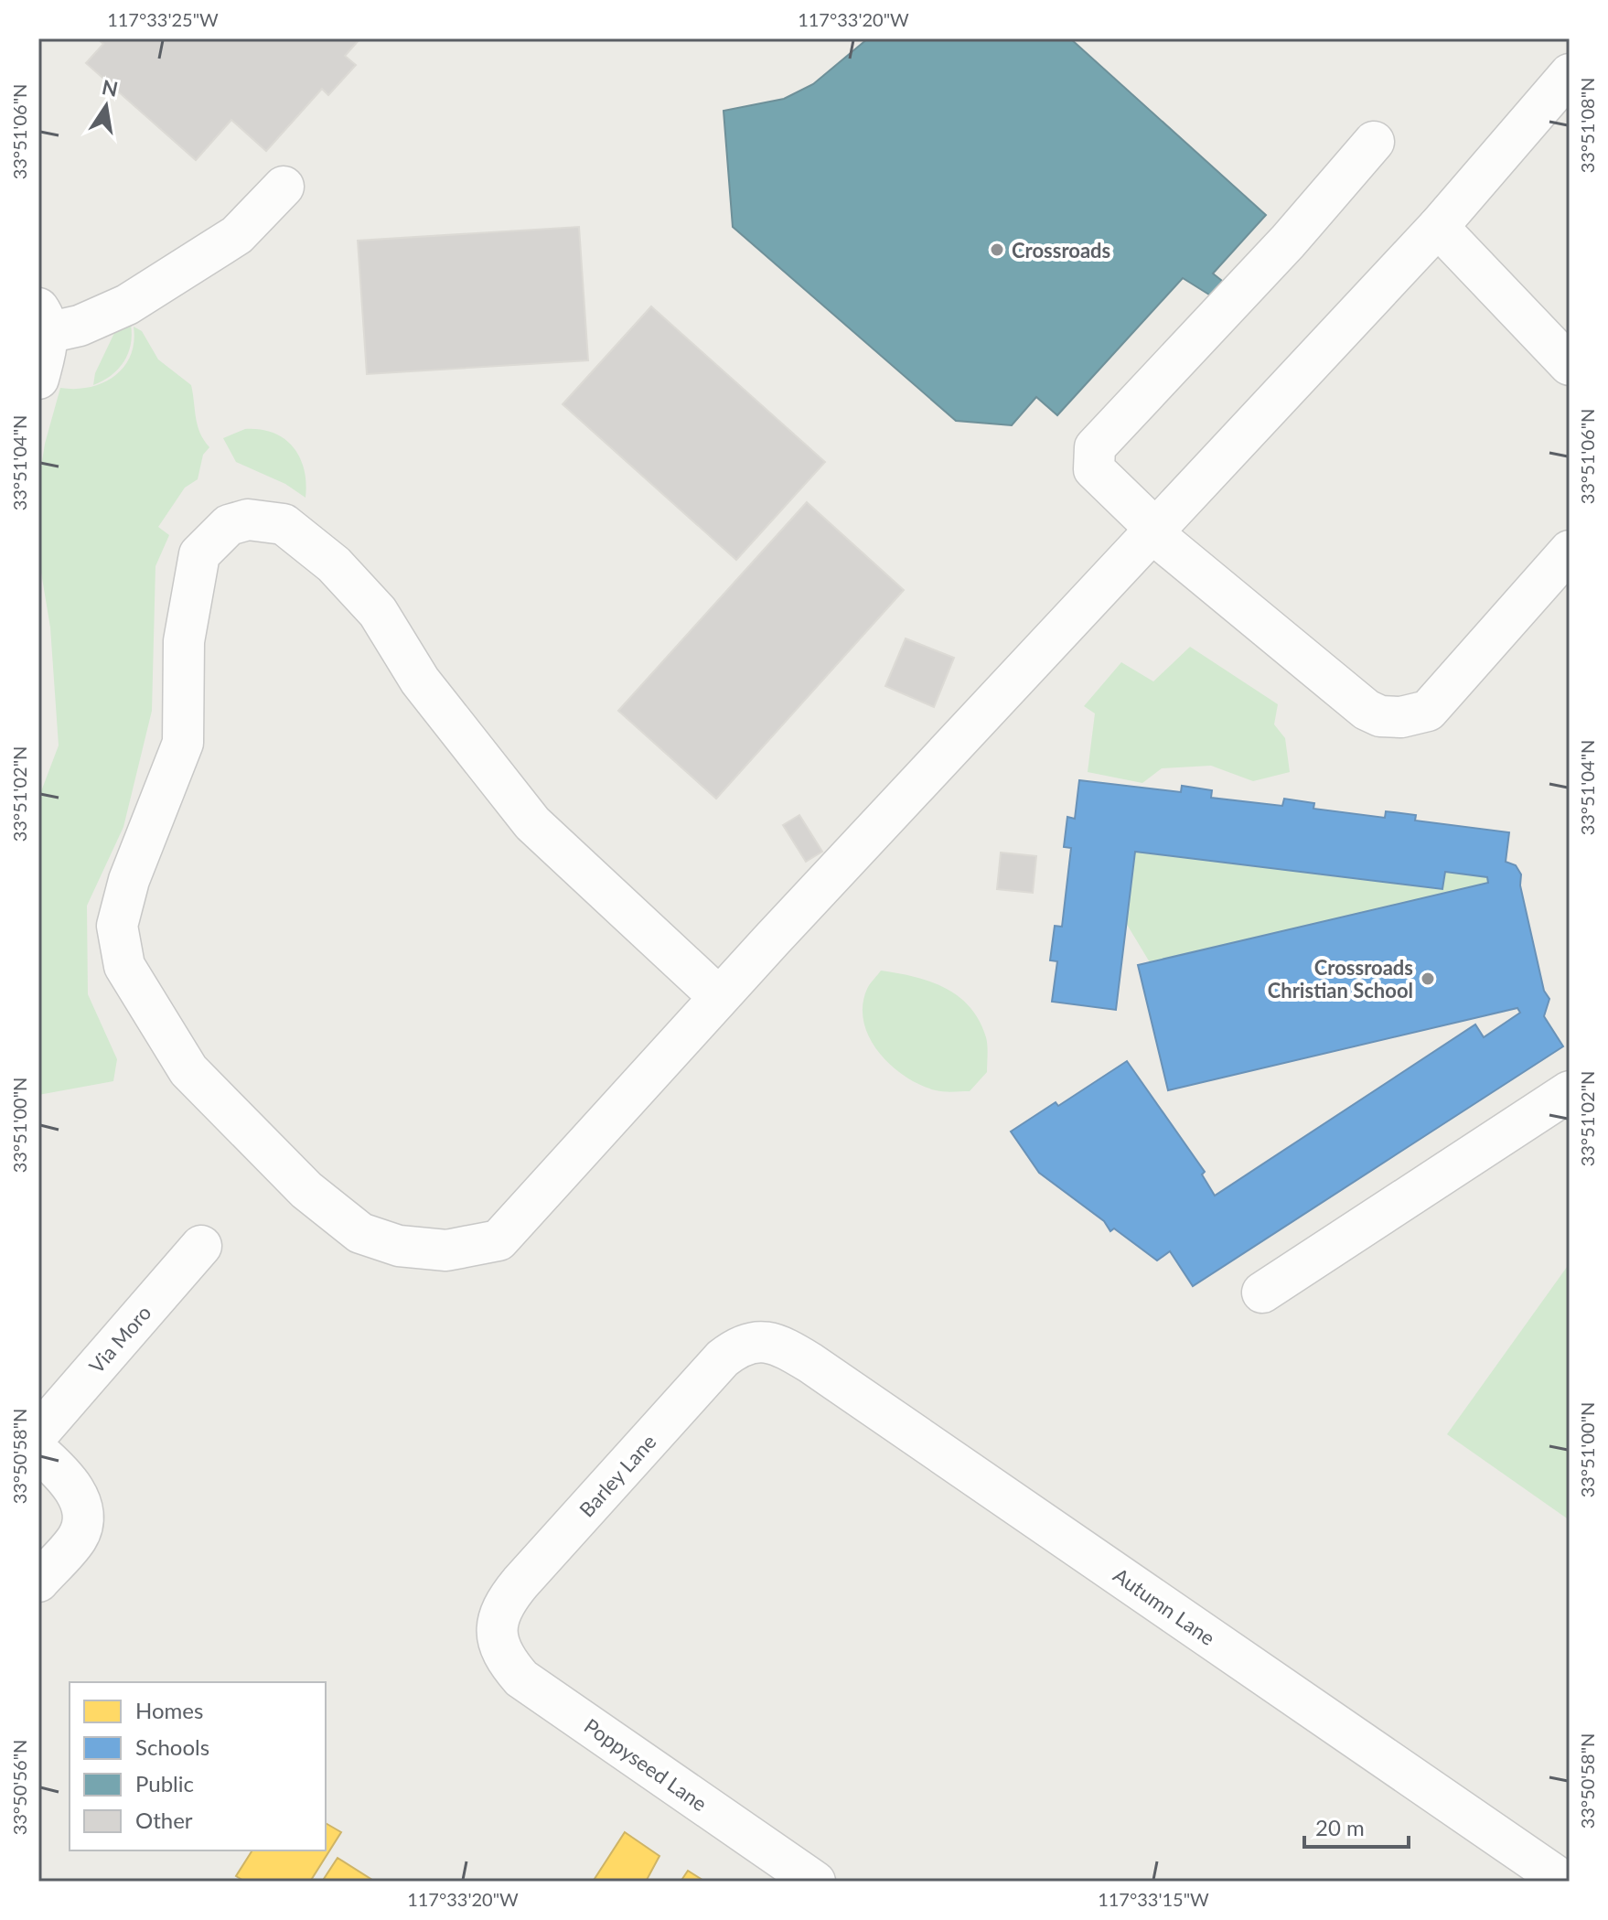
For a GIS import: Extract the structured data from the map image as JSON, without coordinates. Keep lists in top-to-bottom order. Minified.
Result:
{"streets":{"street":["Via Moro","Barley Lane","Autumn Lane","Poppyseed Lane"]},"crossings":[["Barley Lane","Autumn Lane"],["Barley Lane","Poppyseed Lane"]],"places":["Crossroads","Crossroads Christian School"],"legend":["Homes","Schools","Public","Other"],"scale_bar":"20 m","north":"top","coordinates":["117°33'25\"W","117°33'20\"W","33°51'08\"N","33°51'06\"N","33°51'04\"N","33°51'02\"N","33°51'00\"N","33°50'58\"N","33°50'56\"N","117°33'15\"W"]}
